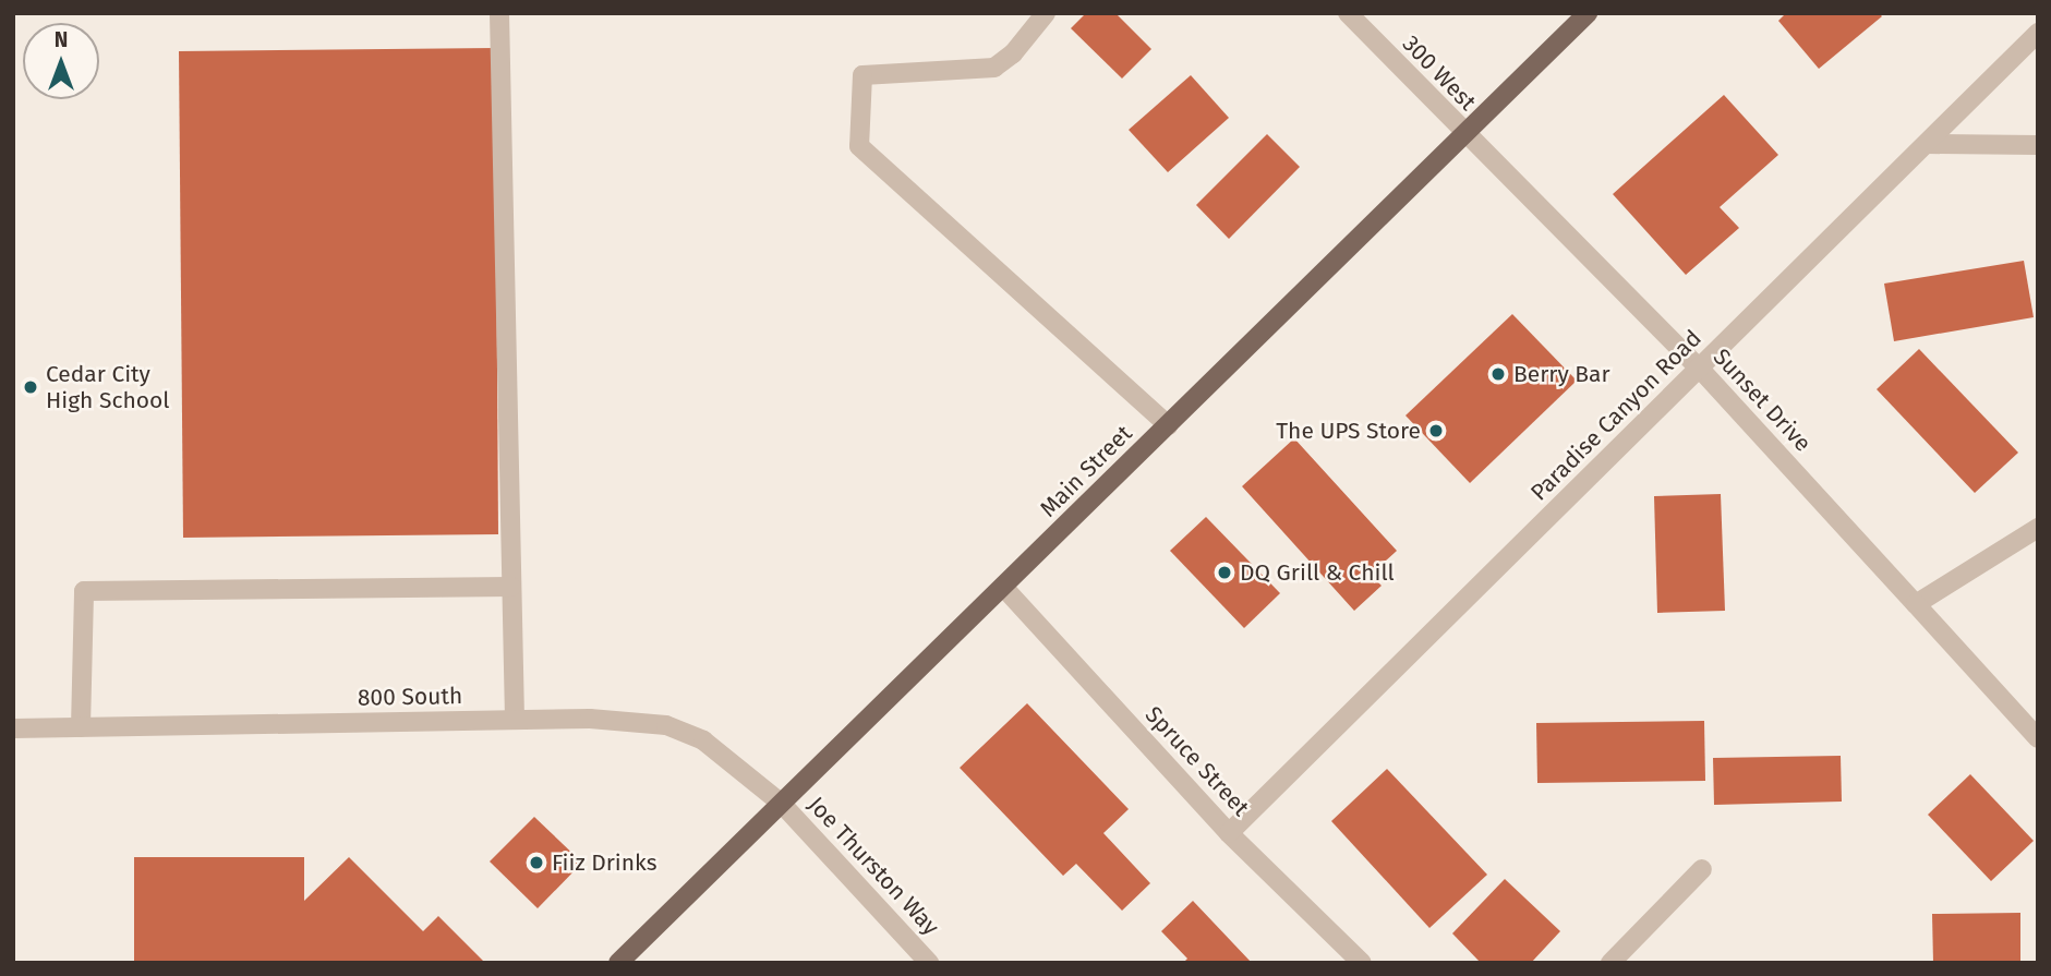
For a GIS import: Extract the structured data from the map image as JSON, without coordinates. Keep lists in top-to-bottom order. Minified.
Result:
{"streets":{"main road":["Main Street"],"street":["300 West","Sunset Drive","Paradise Canyon Road","800 South","Spruce Street","Joe Thurston Way"]},"crossings":[["300 West","Sunset Drive"],["300 West","Main Street"],["Sunset Drive","Paradise Canyon Road"],["Sunset Drive","Main Street"],["Paradise Canyon Road","Spruce Street"],["Main Street","800 South"],["Main Street","Spruce Street"],["Main Street","Joe Thurston Way"],["800 South","Joe Thurston Way"]],"places":["Berry Bar","Cedar City High School","The UPS Store","DQ Grill & Chill","Fiiz Drinks"],"north":"top"}
